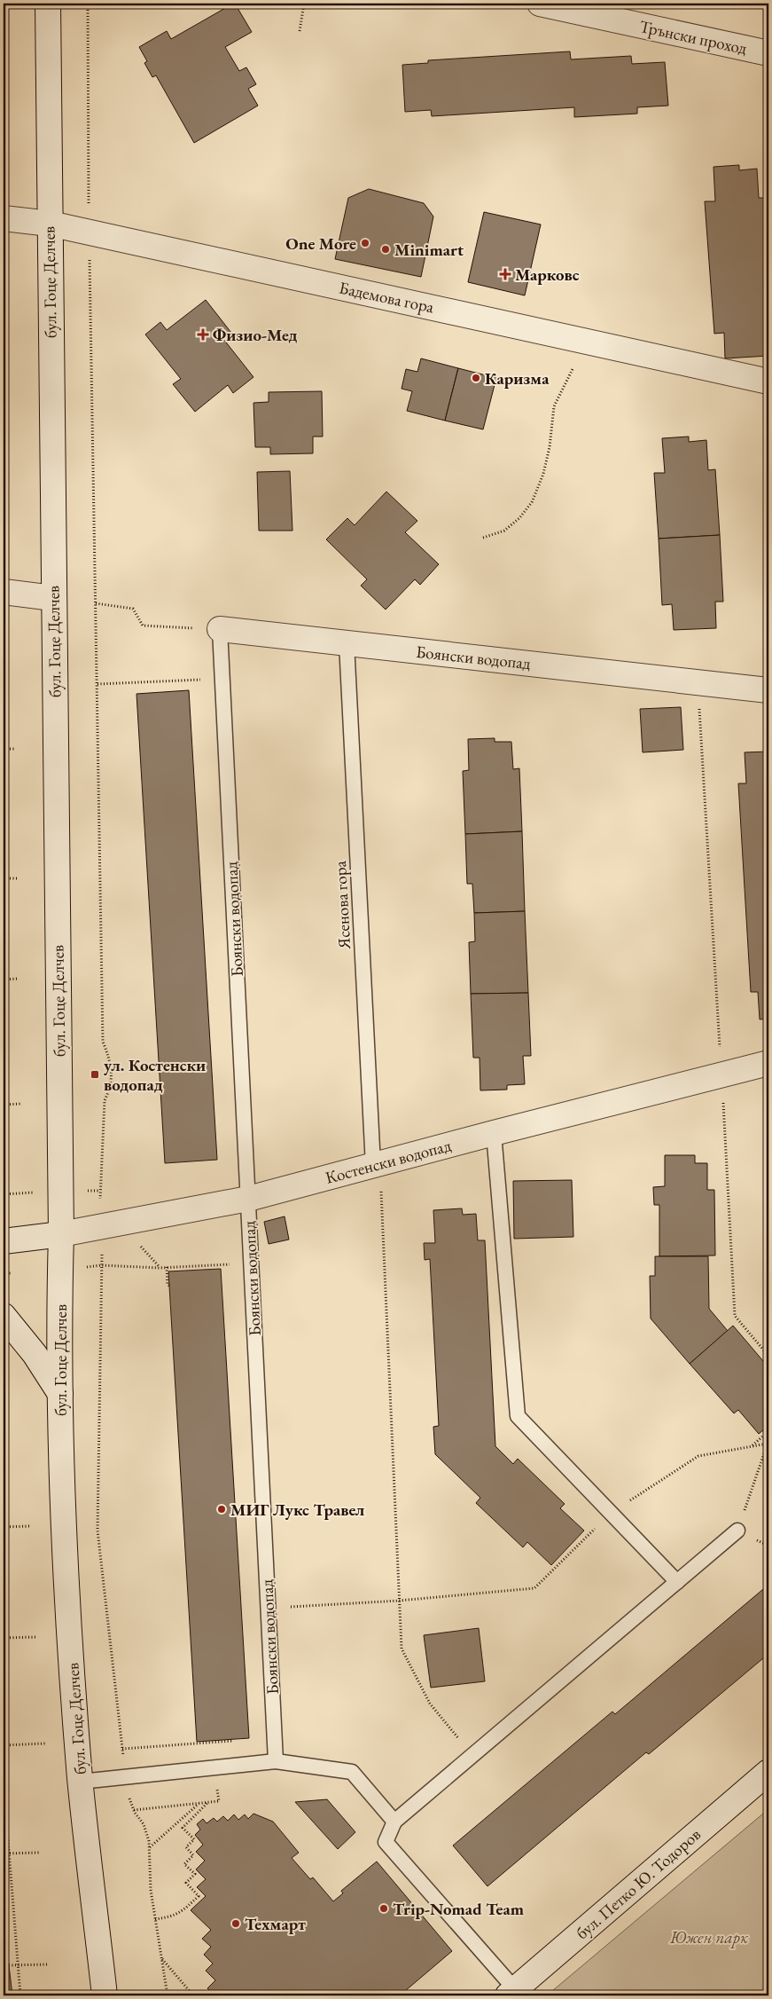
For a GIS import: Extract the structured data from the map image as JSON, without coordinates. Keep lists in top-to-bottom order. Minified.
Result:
{"streets":{"street":["Трънски проход","бул. Гоце Делчев","Бадемова гора","Боянски водопад","Костенски водопад","бул. Петко Ю. Тодоров"],"lane":["Ясенова гора"]},"crossings":[["бул. Гоце Делчев","Бадемова гора"],["бул. Гоце Делчев","Костенски водопад"],["Боянски водопад","Ясенова гора"],["Боянски водопад","Костенски водопад"],["Ясенова гора","Костенски водопад"]],"parks":["Южен парк"],"places":{"other":["One More","Minimart","Каризма","МИГ Лукс Травел","Trip-Nomad Team","Техмарт"],"health":["Марковс","Физио-Мед"],"transit":["ул. Костенски водопад"]}}
